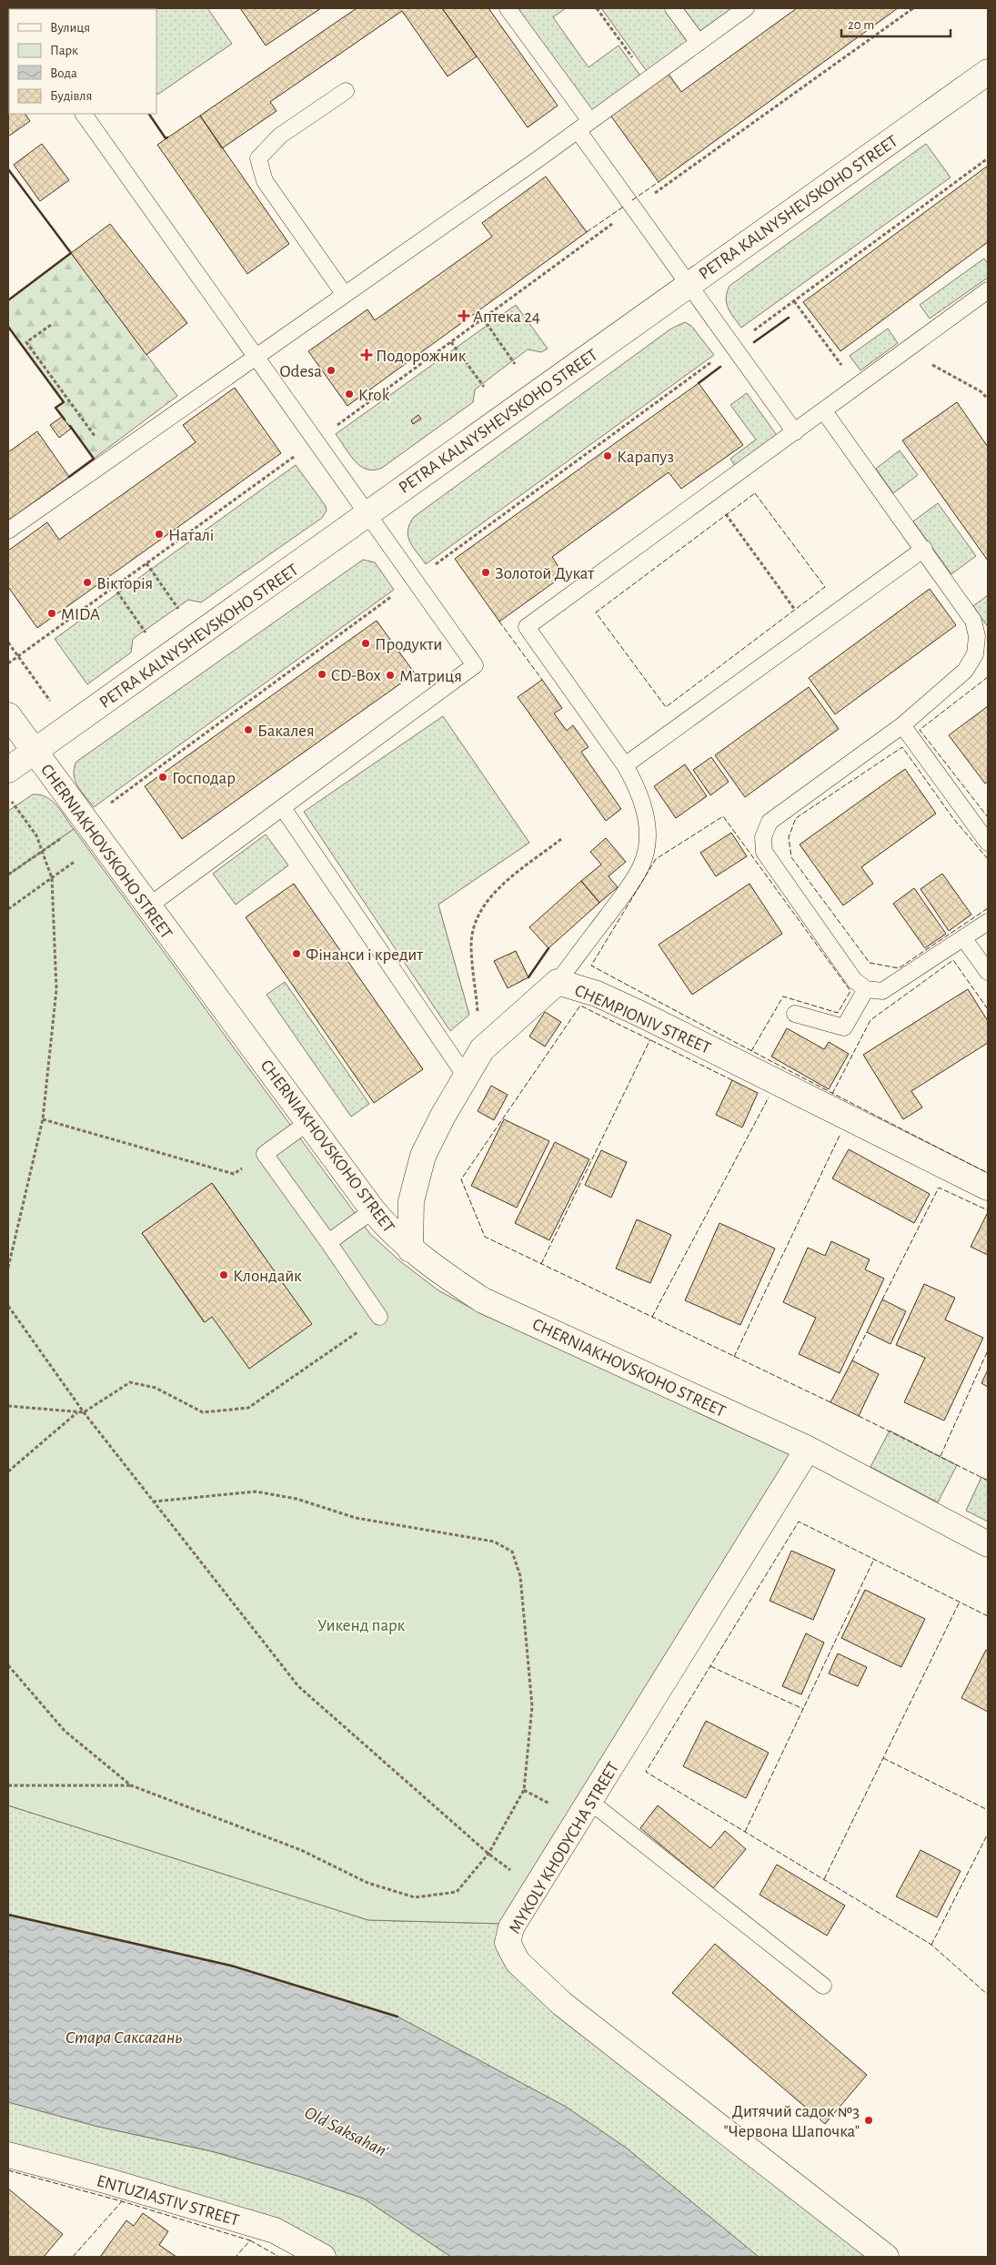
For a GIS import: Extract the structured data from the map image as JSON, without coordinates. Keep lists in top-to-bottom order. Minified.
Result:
{"streets":{"street":["PETRA KALNYSHEVSKOHO STREET","CHERNIAKHOVSKOHO STREET","CHEMPIONIV STREET","MYKOLY KHODYCHA STREET","ENTUZIASTIV STREET"]},"crossings":[["PETRA KALNYSHEVSKOHO STREET","CHERNIAKHOVSKOHO STREET"],["CHERNIAKHOVSKOHO STREET","CHEMPIONIV STREET"],["CHERNIAKHOVSKOHO STREET","MYKOLY KHODYCHA STREET"]],"water":["Стара Саксагань","Old Saksahan'"],"parks":["Уикенд парк"],"places":{"health":["Аптека 24","Подорожник"],"other":["Odesa","Krok","Карапуз","Наталі","Золотой Дукат","Вікторія","MIDA","Продукти","CD-Box","Матриця","Бакалея","Господар","Фінанси і кредит","Клондайк","Дитячий садок №3 \"Червона Шапочка\""]},"legend":["Вулиця","Парк","Вода","Будівля"],"scale_bar":"20 m"}
